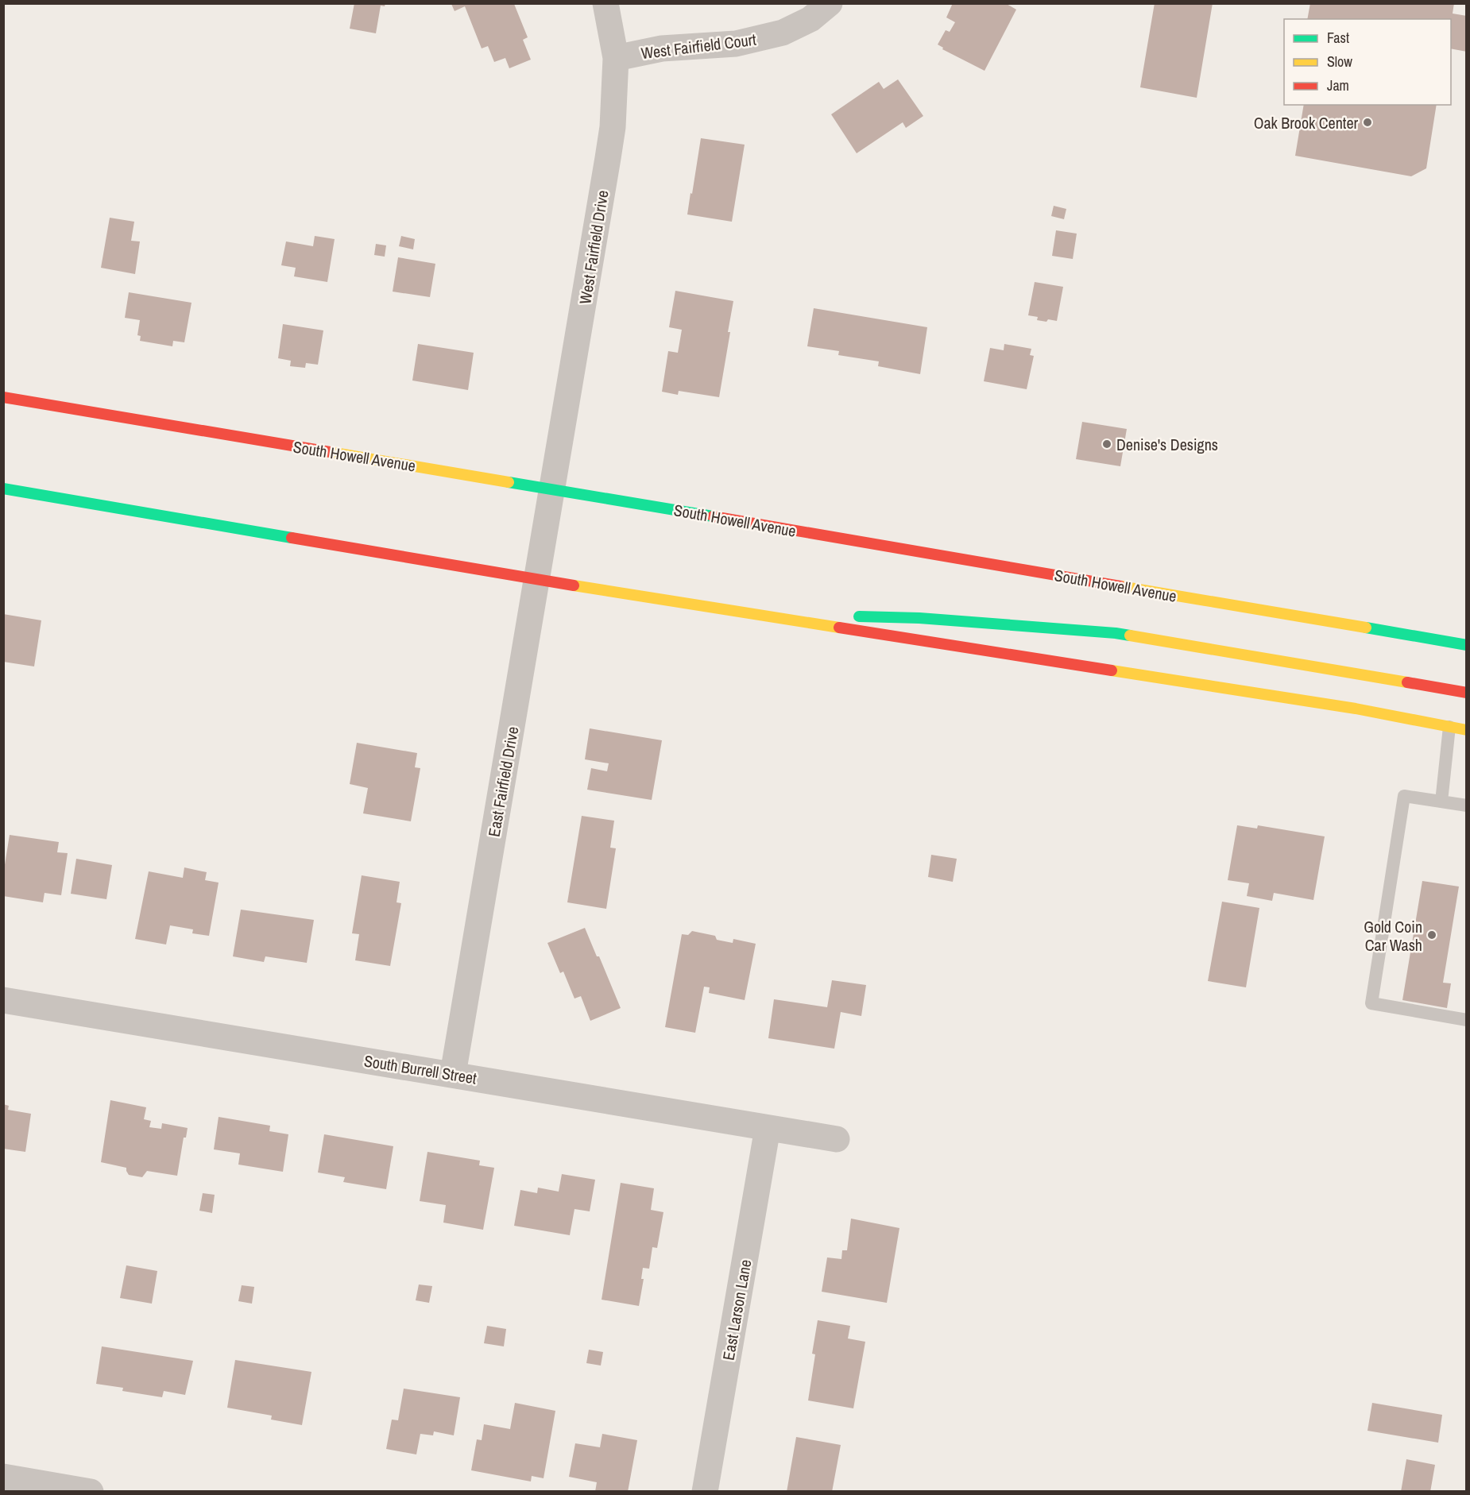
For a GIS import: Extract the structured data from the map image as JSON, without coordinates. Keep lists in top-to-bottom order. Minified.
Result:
{"streets":{"main road":["South Howell Avenue"],"street":["West Fairfield Court","West Fairfield Drive","East Fairfield Drive","South Burrell Street","East Larson Lane"]},"crossings":[["West Fairfield Court","West Fairfield Drive"],["West Fairfield Drive","South Howell Avenue"],["West Fairfield Drive","East Fairfield Drive"],["South Howell Avenue","East Fairfield Drive"],["East Fairfield Drive","South Burrell Street"],["South Burrell Street","East Larson Lane"]],"places":["Oak Brook Center","Denise's Designs","Gold Coin Car Wash"],"legend":["Fast","Slow","Jam"]}
